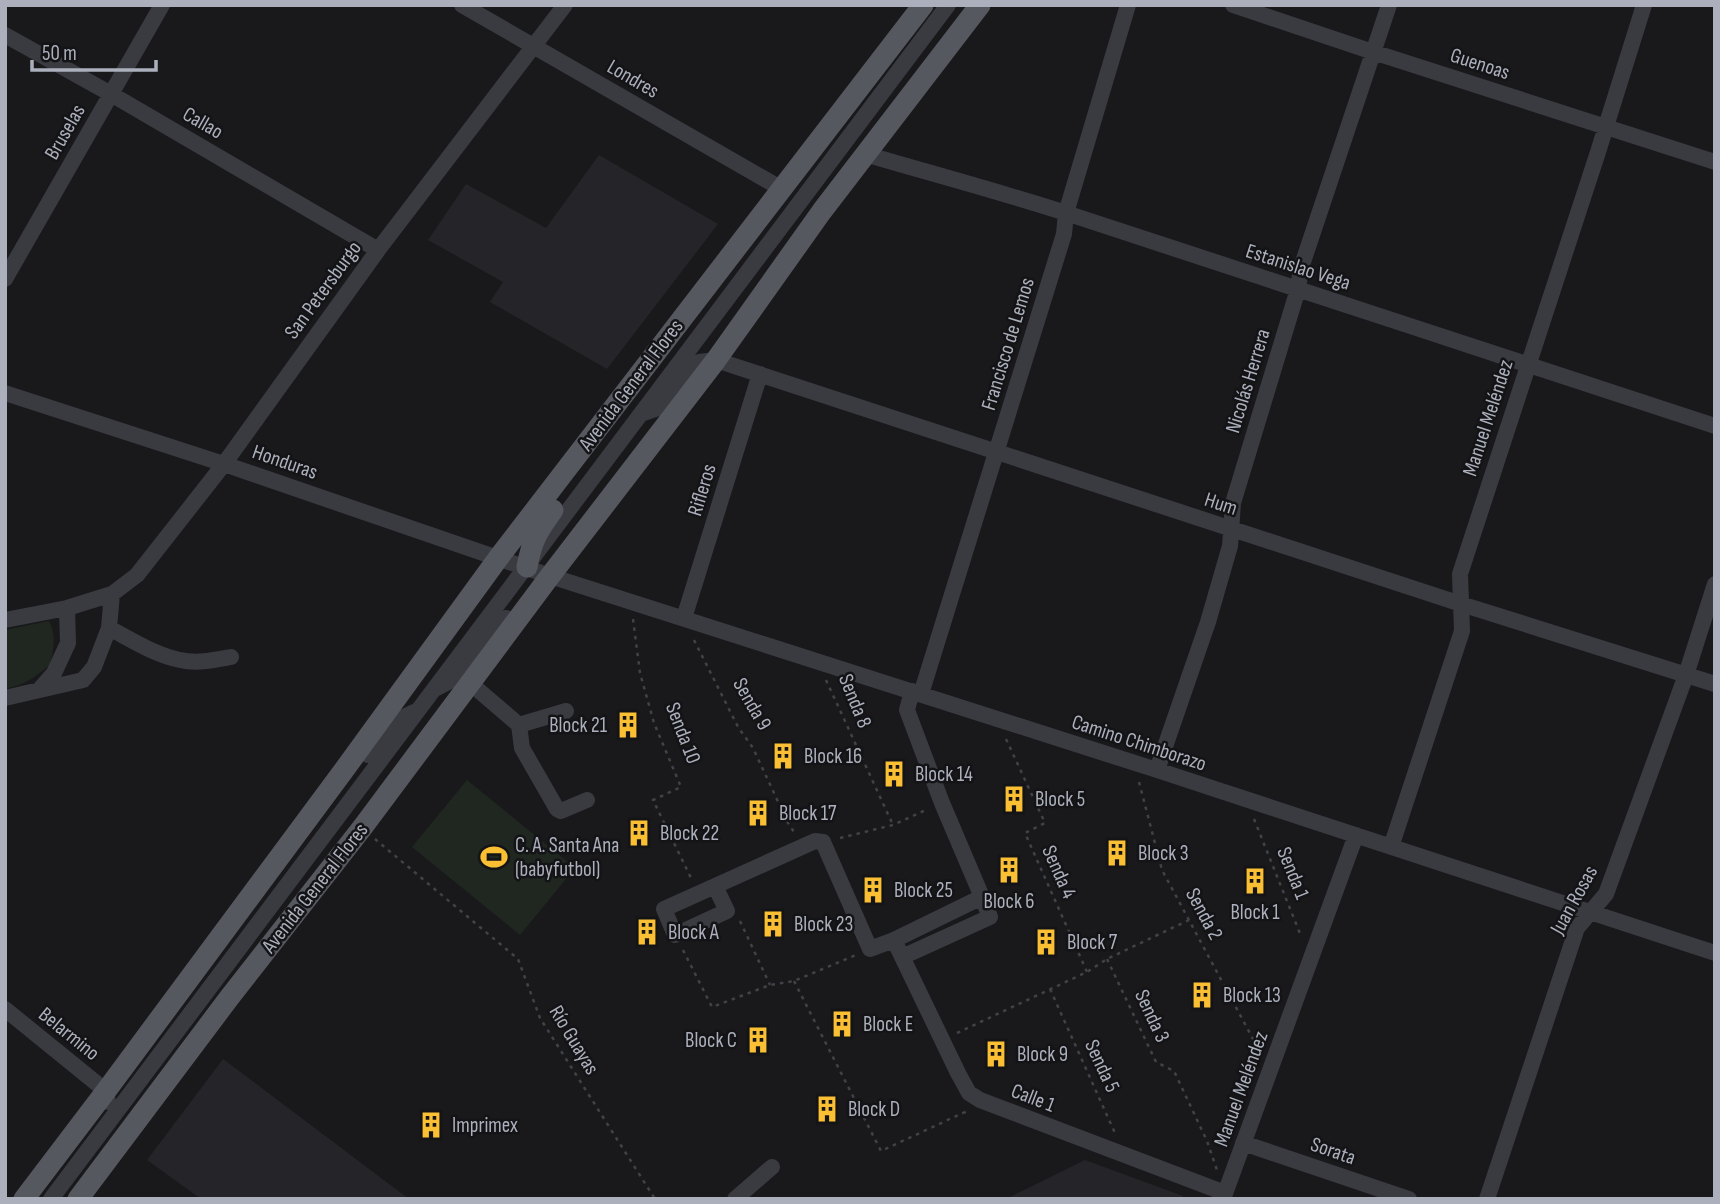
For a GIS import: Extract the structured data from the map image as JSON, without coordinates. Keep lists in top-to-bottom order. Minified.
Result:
{"streets":{"main road":["Avenida General Flores"],"street":["Guenoas","Londres","Callao","Bruselas","Estanislao Vega","San Petersburgo","Francisco de Lemos","Nicolás Herrera","Manuel Meléndez","Honduras","Rifleros","Hum","Camino Chimborazo","Juan Rosas","Belarmino","Calle 1","Sorata"],"path":["Senda 8","Senda 9","Senda 10","Senda 4","Senda 1","Senda 2","Senda 3","Río Guayas","Senda 5"]},"crossings":[["Guenoas","Nicolás Herrera"],["Guenoas","Manuel Meléndez"],["Londres","San Petersburgo"],["Londres","Avenida General Flores"],["Callao","Bruselas"],["Callao","San Petersburgo"],["Estanislao Vega","Francisco de Lemos"],["Estanislao Vega","Nicolás Herrera"],["Estanislao Vega","Avenida General Flores"],["Estanislao Vega","Manuel Meléndez"],["San Petersburgo","Honduras"],["Francisco de Lemos","Hum"],["Francisco de Lemos","Camino Chimborazo"],["Nicolás Herrera","Hum"],["Nicolás Herrera","Camino Chimborazo"],["Avenida General Flores","Honduras"],["Avenida General Flores","Hum"],["Avenida General Flores","Camino Chimborazo"],["Avenida General Flores","Belarmino"],["Avenida General Flores","Río Guayas"],["Manuel Meléndez","Hum"],["Manuel Meléndez","Camino Chimborazo"],["Manuel Meléndez","Senda 1"],["Manuel Meléndez","Senda 2"],["Manuel Meléndez","Senda 3"],["Manuel Meléndez","Calle 1"],["Manuel Meléndez","Sorata"],["Honduras","Camino Chimborazo"],["Rifleros","Hum"],["Rifleros","Senda 9"],["Rifleros","Camino Chimborazo"],["Hum","Juan Rosas"],["Senda 8","Camino Chimborazo"],["Senda 9","Camino Chimborazo"],["Senda 10","Camino Chimborazo"],["Camino Chimborazo","Senda 4"],["Camino Chimborazo","Senda 1"],["Camino Chimborazo","Juan Rosas"],["Camino Chimborazo","Senda 2"],["Senda 3","Calle 1"],["Senda 5","Calle 1"]],"places":{"building":["Block 21","Block 16","Block 14","Block 5","Block 17","Block 22","Block 3","Block 6","Block 1","Block 25","Block 23","Block A","Block 7","Block 13","Block E","Block C","Block 9","Block D","Imprimex"],"sports":["C. A. Santa Ana (babyfutbol)"]},"scale_bar":"50 m"}
